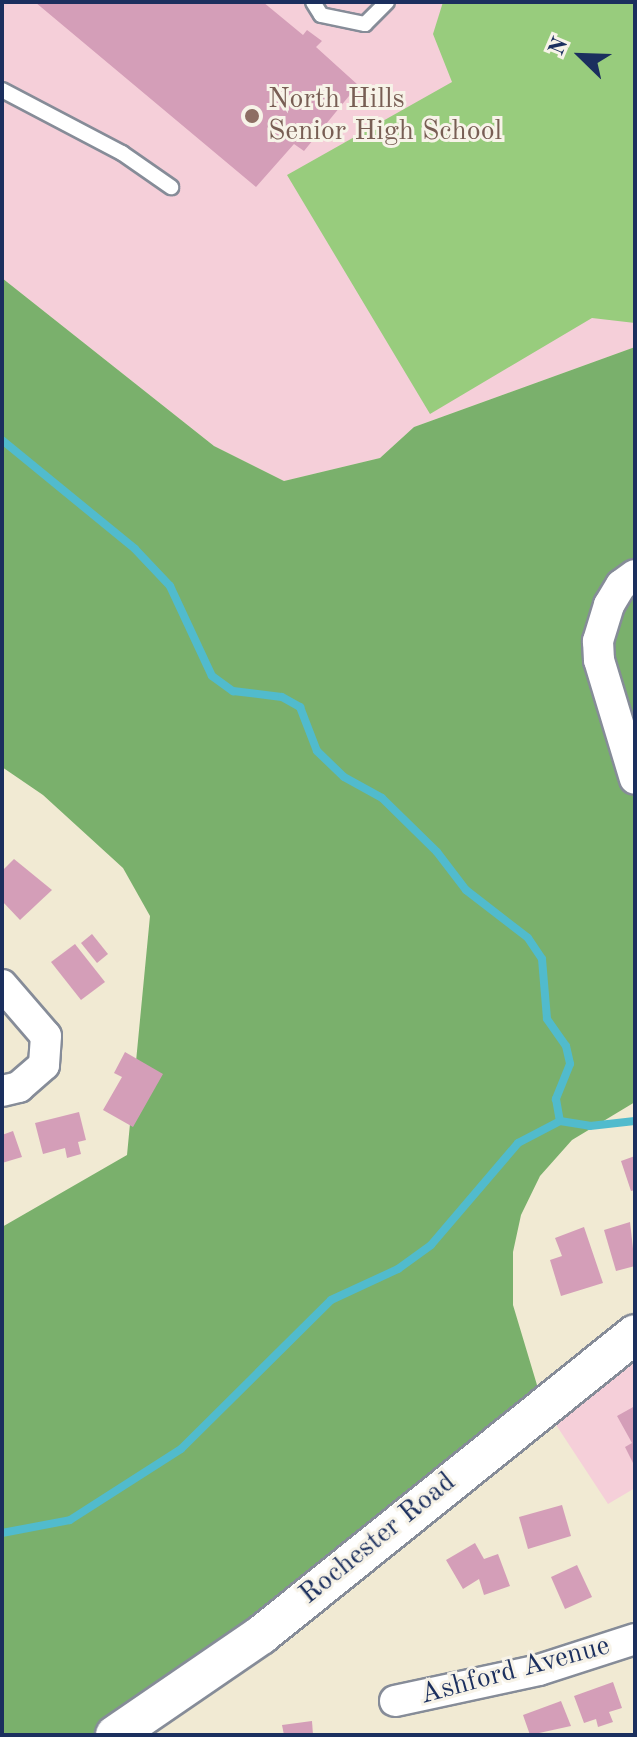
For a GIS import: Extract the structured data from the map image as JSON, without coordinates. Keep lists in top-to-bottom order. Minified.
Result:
{"streets":{"street":["Rochester Road","Ashford Avenue"]},"places":["North Hills Senior High School"],"north":"top left"}
